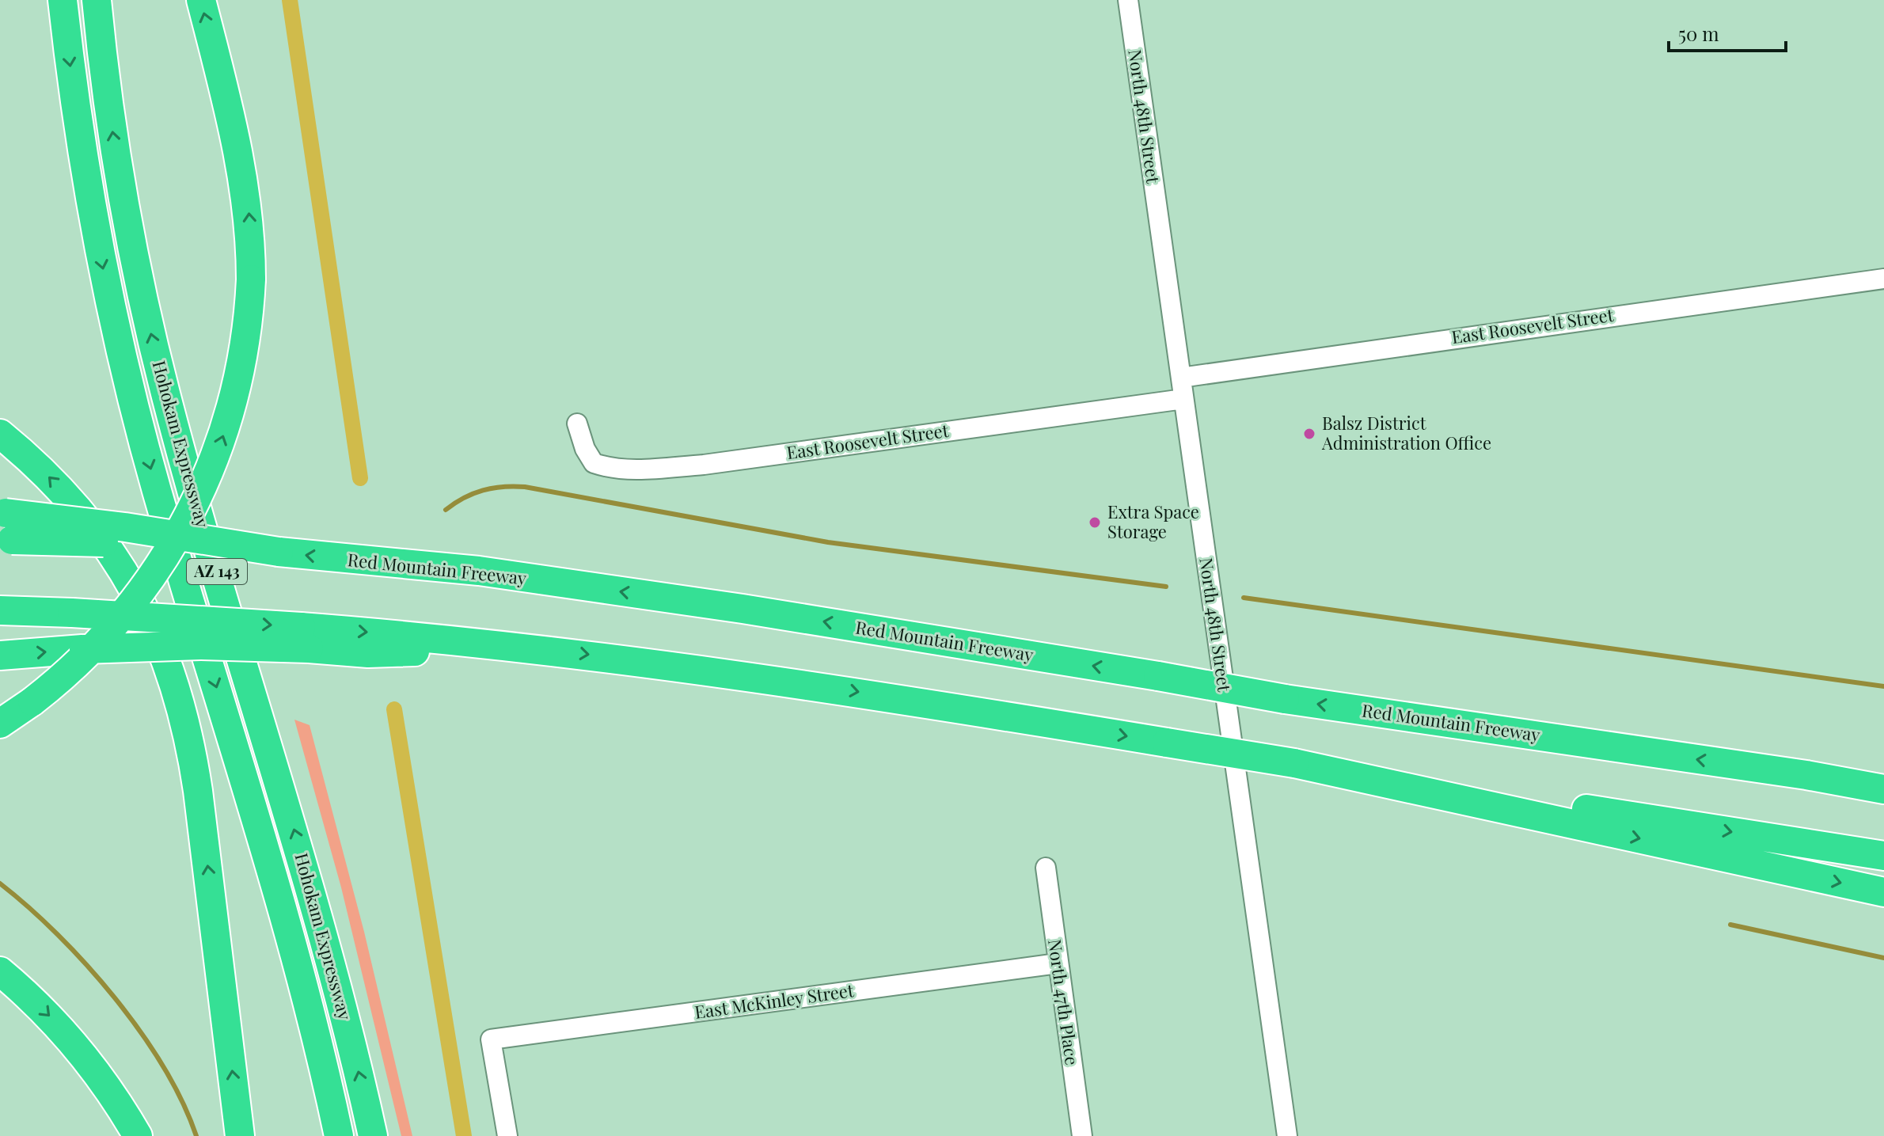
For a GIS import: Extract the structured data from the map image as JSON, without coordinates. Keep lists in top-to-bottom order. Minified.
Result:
{"streets":{"highway":["Hohokam Expressway","Red Mountain Freeway","AZ 143"],"street":["North 48th Street","East Roosevelt Street","East McKinley Street","North 47th Place"]},"crossings":[["North 48th Street","East Roosevelt Street"],["East McKinley Street","North 47th Place"]],"places":["Balsz District Administration Office","Extra Space Storage"],"scale_bar":"50 m"}
